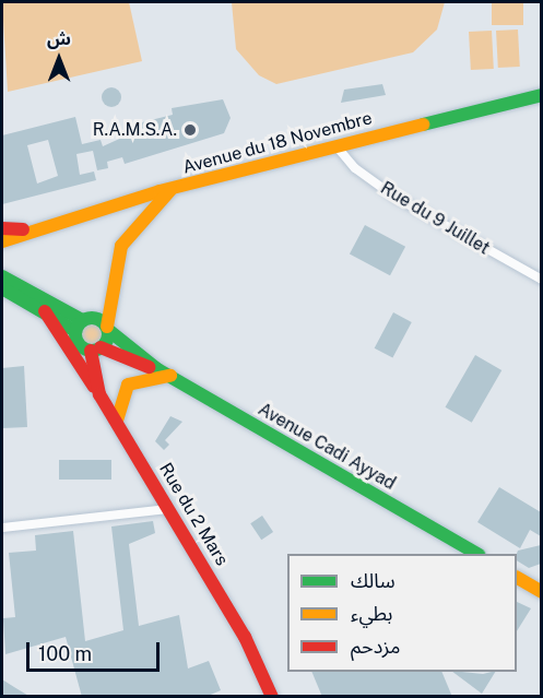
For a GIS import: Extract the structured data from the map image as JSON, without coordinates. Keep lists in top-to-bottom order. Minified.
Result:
{"streets":{"main road":["Avenue du 18 Novembre","Avenue Cadi Ayyad","Rue du 2 Mars"],"street":["Rue du 9 Juillet"]},"crossings":[["Avenue du 18 Novembre","Rue du 9 Juillet"],["Avenue Cadi Ayyad","Rue du 2 Mars"]],"places":["R.A.M.S.A."],"legend":["سالك","بطيء","مزدحم"],"scale_bar":"100 m","north":"top"}
